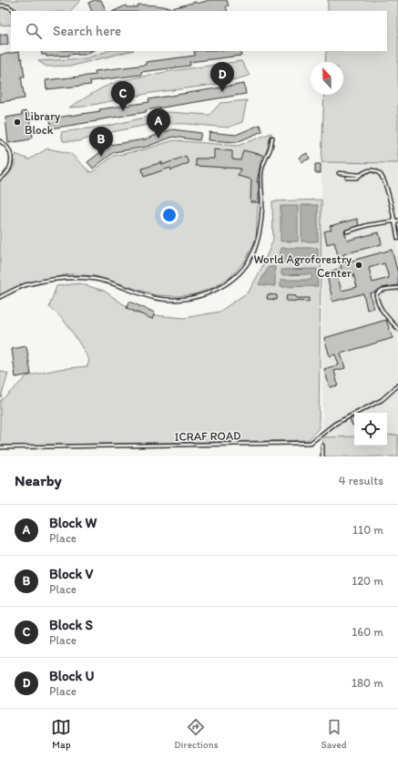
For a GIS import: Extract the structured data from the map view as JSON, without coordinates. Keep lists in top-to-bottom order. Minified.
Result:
{"streets":{"lane":["ICRAF ROAD"]},"places":["Library Block","World Agroforestry Center"],"north":"top","page":{"search":"Search here","pins":["D","C","A","B"],"heading":["Nearby","4 results"],"list":[{"mark":"A","name":"Block W","note":"Place","value":"110 m"},{"mark":"B","name":"Block V","note":"Place","value":"120 m"},{"mark":"C","name":"Block S","note":"Place","value":"160 m"},{"mark":"D","name":"Block U","note":"Place","value":"180 m"}],"nav":["Map","Directions","Saved"]}}
